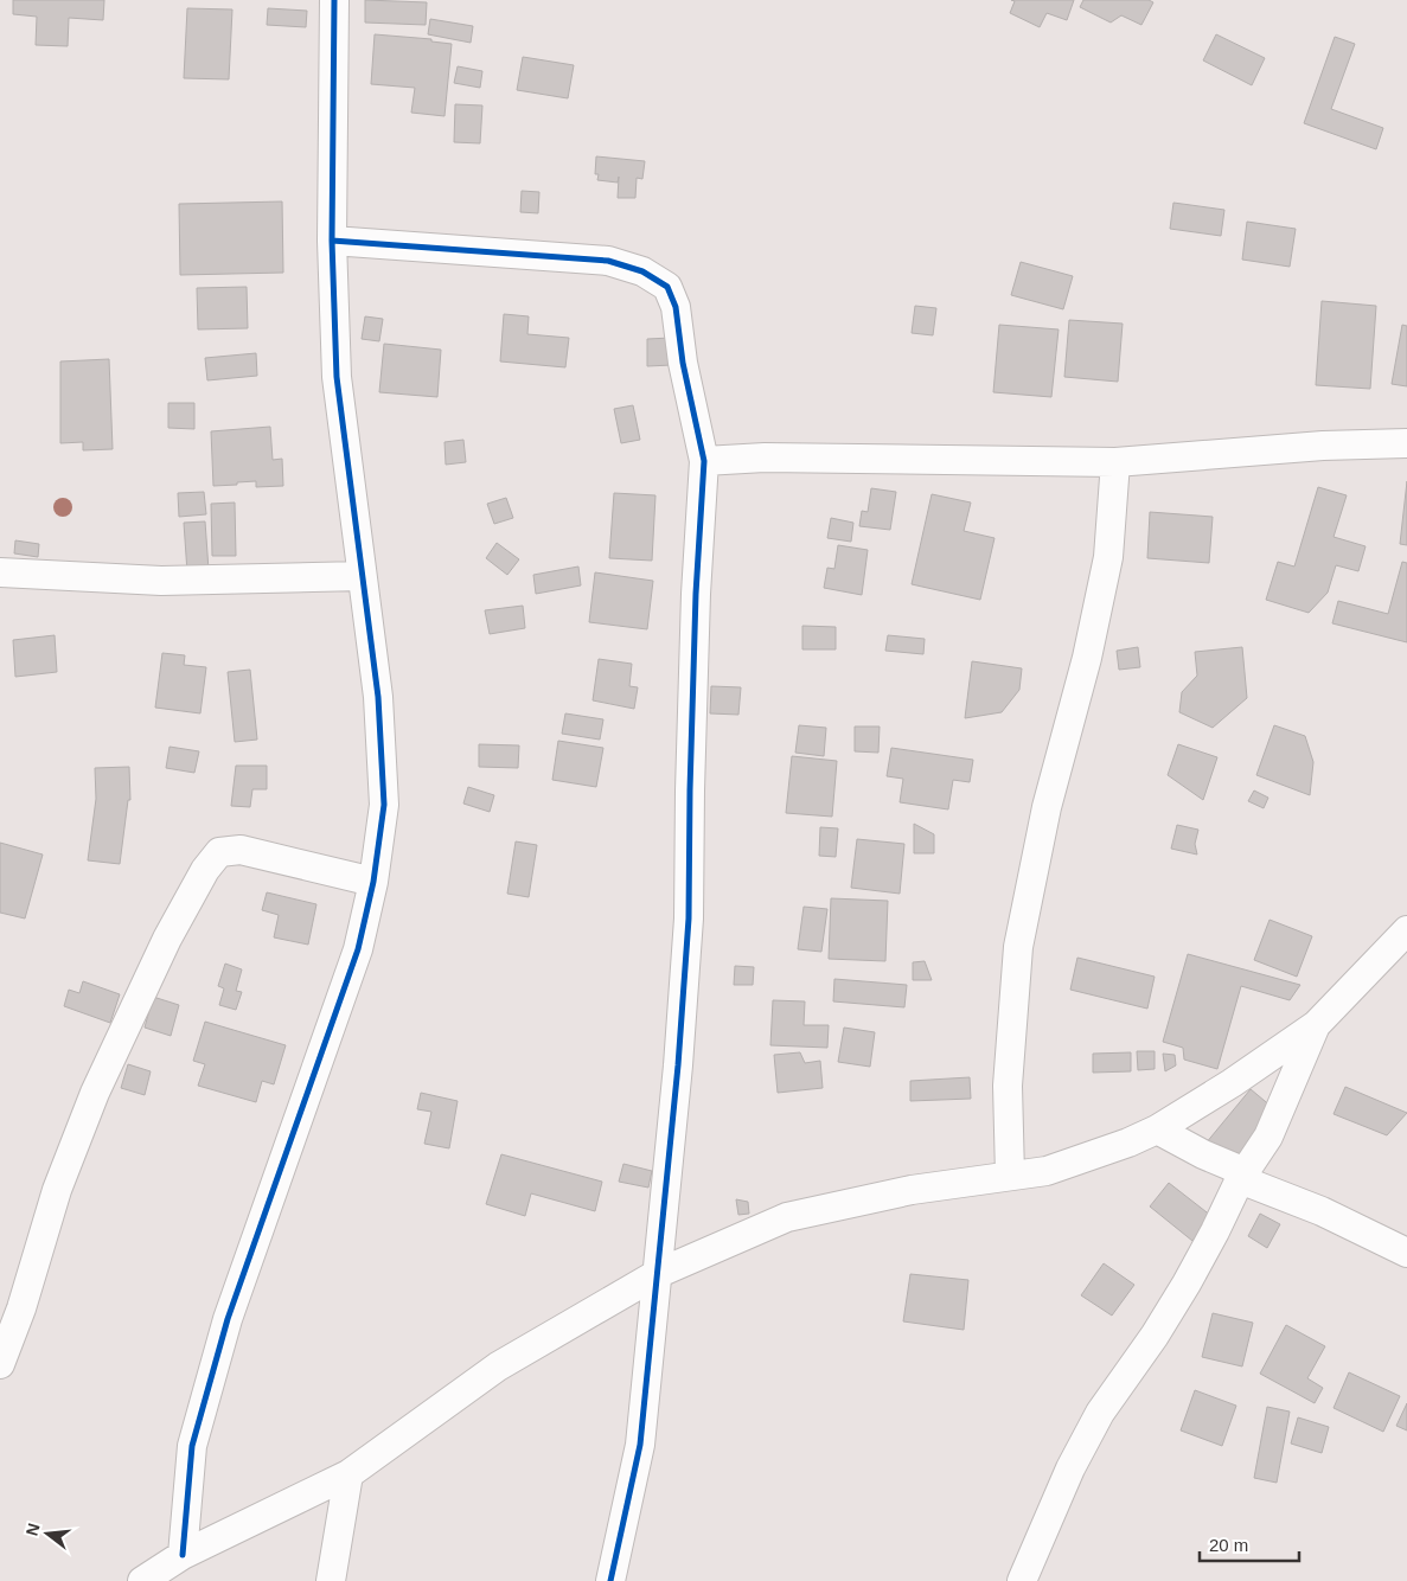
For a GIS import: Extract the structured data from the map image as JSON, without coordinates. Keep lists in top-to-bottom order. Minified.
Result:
{"scale_bar":"20 m","north":"left"}
